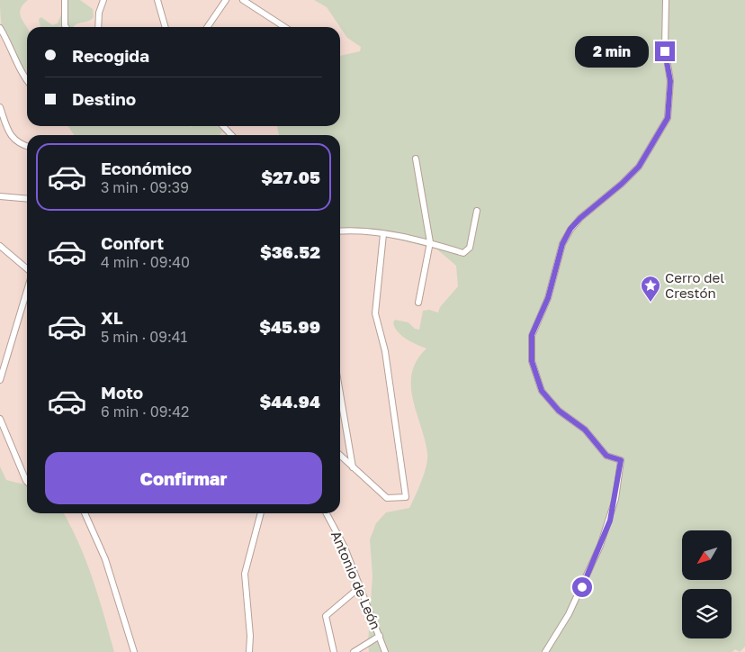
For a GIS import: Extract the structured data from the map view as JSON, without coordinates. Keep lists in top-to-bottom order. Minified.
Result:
{"streets":{"street":["Antonio de León"]},"places":{"place":["Cerro del Crestón"]},"north":"bottom left","page":{"banner":["Recogida","Destino"],"bubble":"2 min","list":[{"name":"Económico","note":"3 min · 09:39","value":"$27.05"},{"name":"Confort","note":"4 min · 09:40","value":"$36.52"},{"name":"XL","note":"5 min · 09:41","value":"$45.99"},{"name":"Moto","note":"6 min · 09:42","value":"$44.94"}],"buttons":"Confirmar"}}
